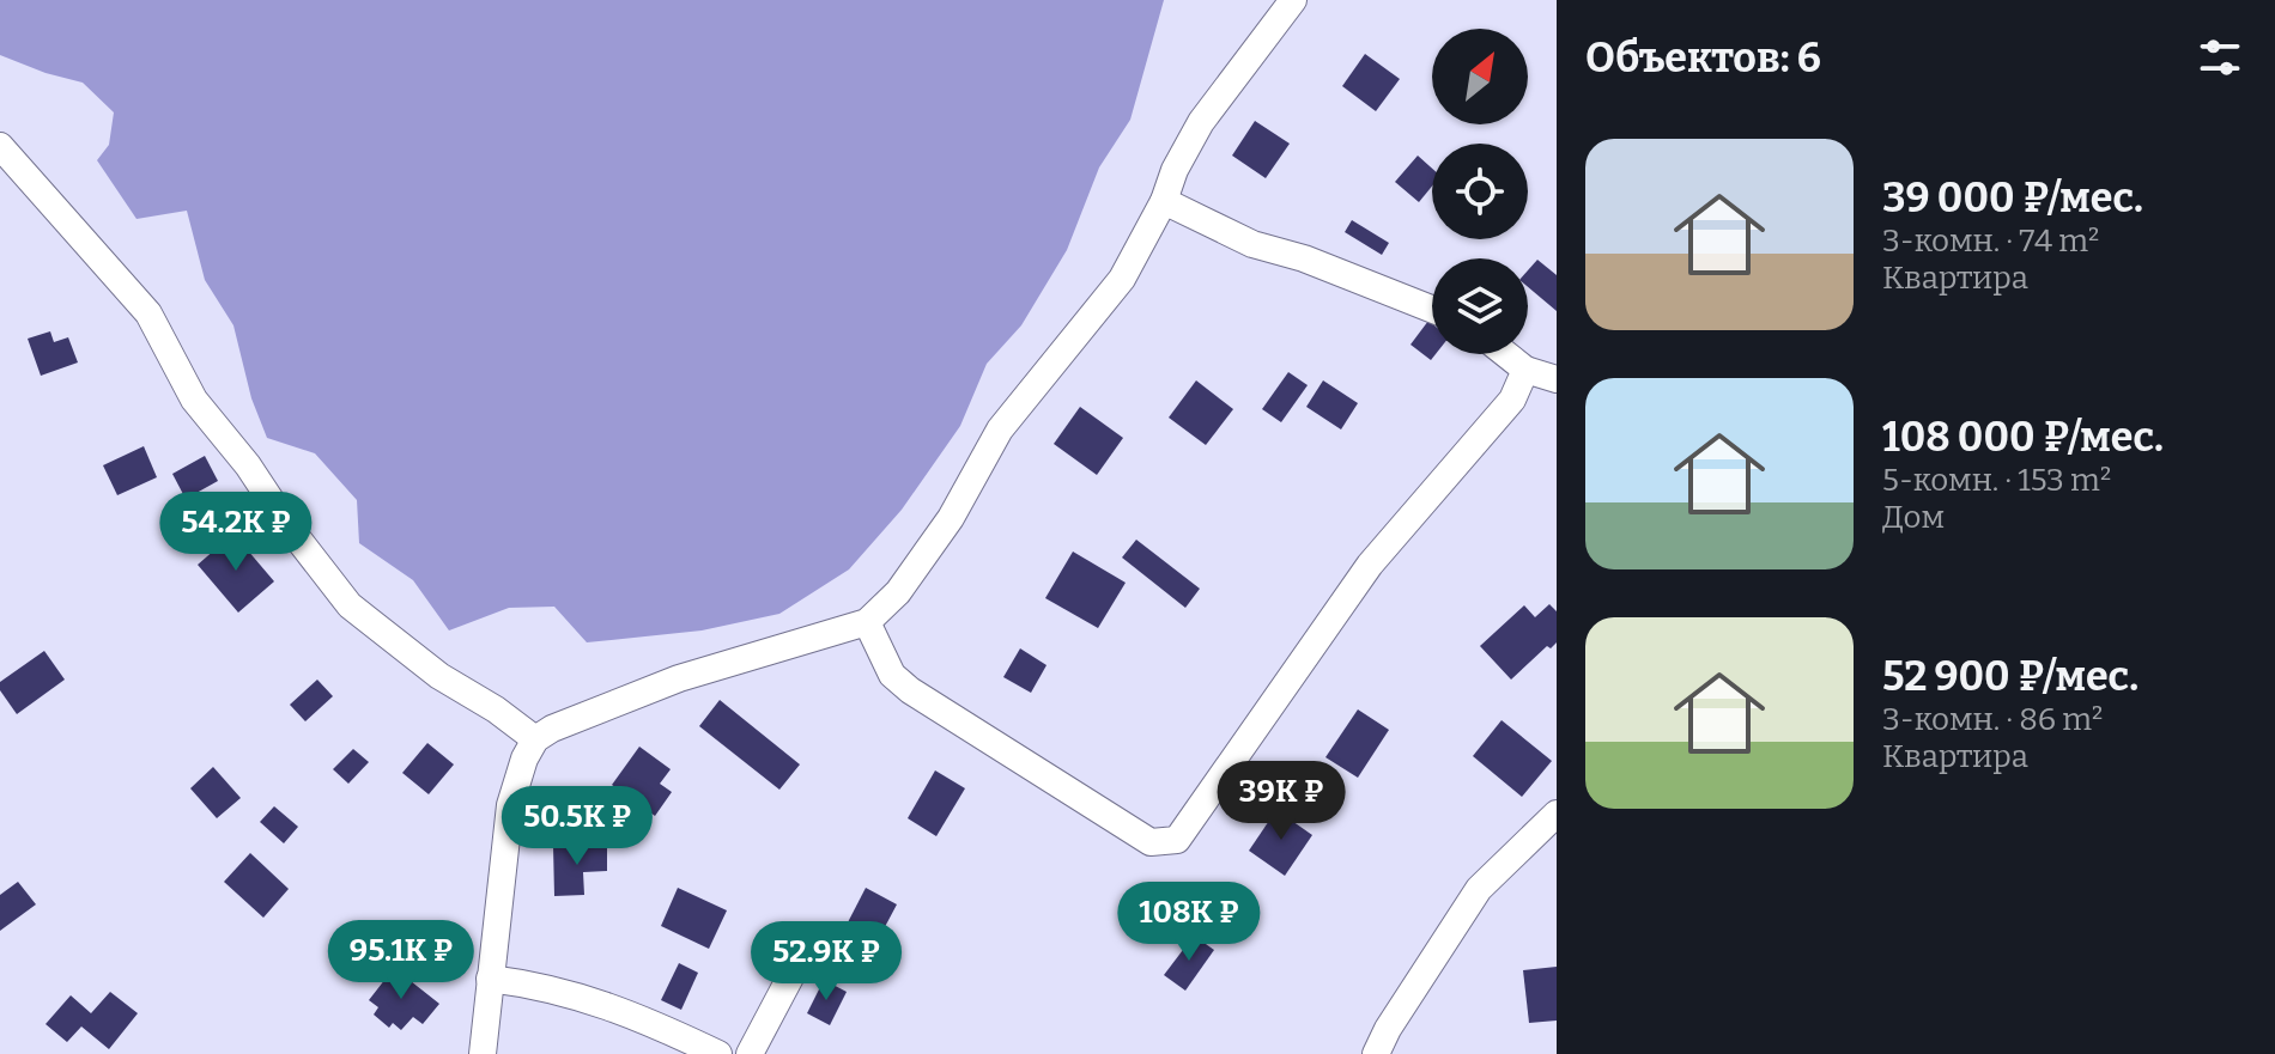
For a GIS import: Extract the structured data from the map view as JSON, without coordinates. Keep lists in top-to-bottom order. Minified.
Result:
{"north":"top right","page":{"heading":"Объектов: 6","list":[{"name":"39 000 ₽/мес.","note":"3-комн. · 74 m² · Квартира"},{"name":"108 000 ₽/мес.","note":"5-комн. · 153 m² · Дом"},{"name":"52 900 ₽/мес.","note":"3-комн. · 86 m² · Квартира"}],"price":["54.2K ₽","39K ₽","50.5K ₽","108K ₽","95.1K ₽","52.9K ₽"]}}
